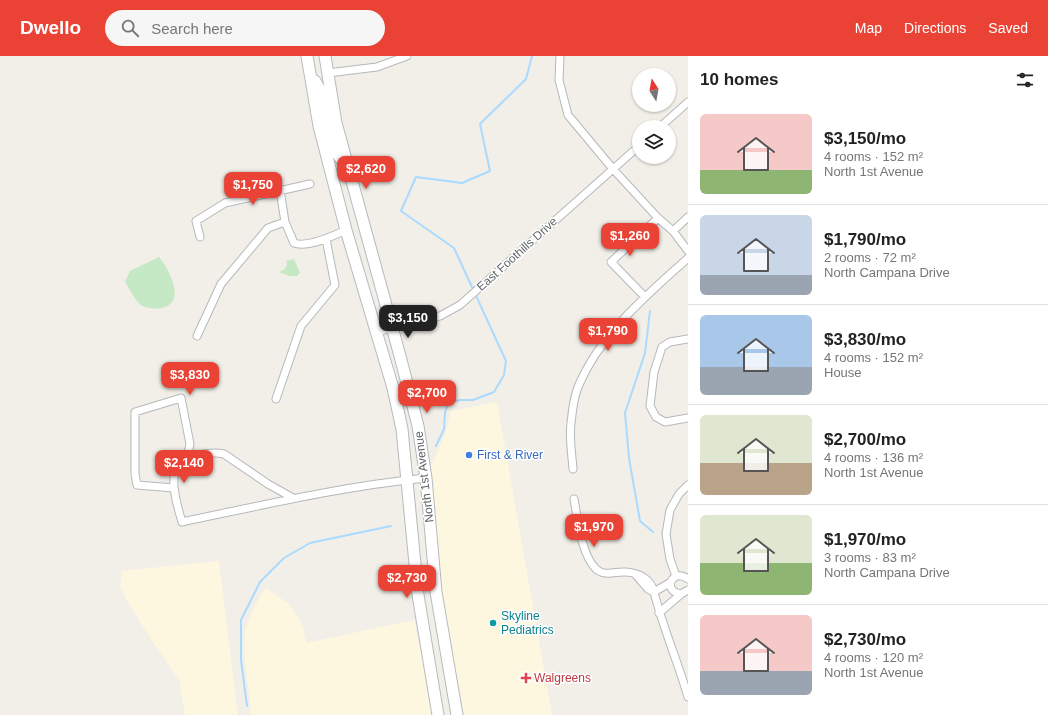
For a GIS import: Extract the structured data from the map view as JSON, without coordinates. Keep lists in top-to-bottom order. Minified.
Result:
{"streets":{"main road":["North 1st Avenue"],"street":["East Foothills Drive"]},"crossings":[["East Foothills Drive","North 1st Avenue"]],"places":{"other":["First & River","Skyline Pediatrics"],"health":["Walgreens"]},"north":"top","page":{"header":"Dwello","search":"Search here","nav":["Map","Directions","Saved"],"heading":"10 homes","list":[{"name":"$3,150/mo","note":"4 rooms · 152 m² · North 1st Avenue"},{"name":"$1,790/mo","note":"2 rooms · 72 m² · North Campana Drive"},{"name":"$3,830/mo","note":"4 rooms · 152 m² · House"},{"name":"$2,700/mo","note":"4 rooms · 136 m² · North 1st Avenue"},{"name":"$1,970/mo","note":"3 rooms · 83 m² · North Campana Drive"},{"name":"$2,730/mo","note":"4 rooms · 120 m² · North 1st Avenue"}],"price":["$2,620","$1,750","$1,260","$3,150","$1,790","$3,830","$2,700","$2,140","$1,970","$2,730"]}}
